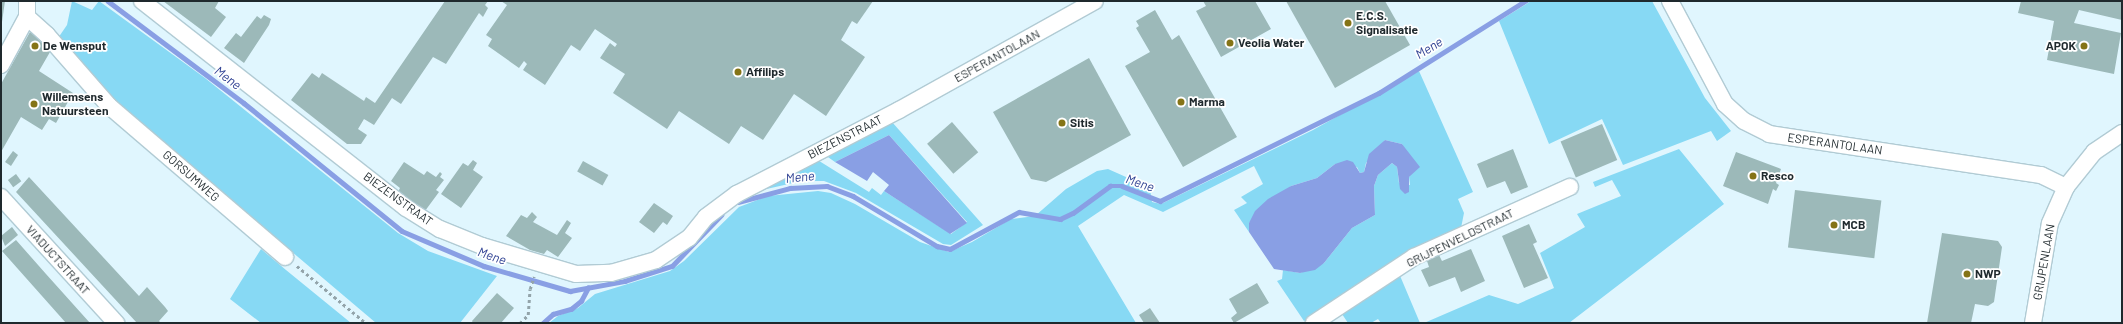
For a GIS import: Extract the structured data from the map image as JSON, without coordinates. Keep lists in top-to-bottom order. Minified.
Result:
{"streets":{"street":["ESPERANTOLAAN","BIEZENSTRAAT","GORSUMWEG","GRIJPENVELDSTRAAT","VIADUCTSTRAAT","GRIJPENLAAN"]},"crossings":[["ESPERANTOLAAN","BIEZENSTRAAT"],["ESPERANTOLAAN","GRIJPENLAAN"]],"water":["Mene"],"places":["E.C.S. Signalisatie","Veolia Water","De Wensput","APOK","Affilips","Marma","Willemsens Natuursteen","Sitis","Resco","MCB","NWP"]}
